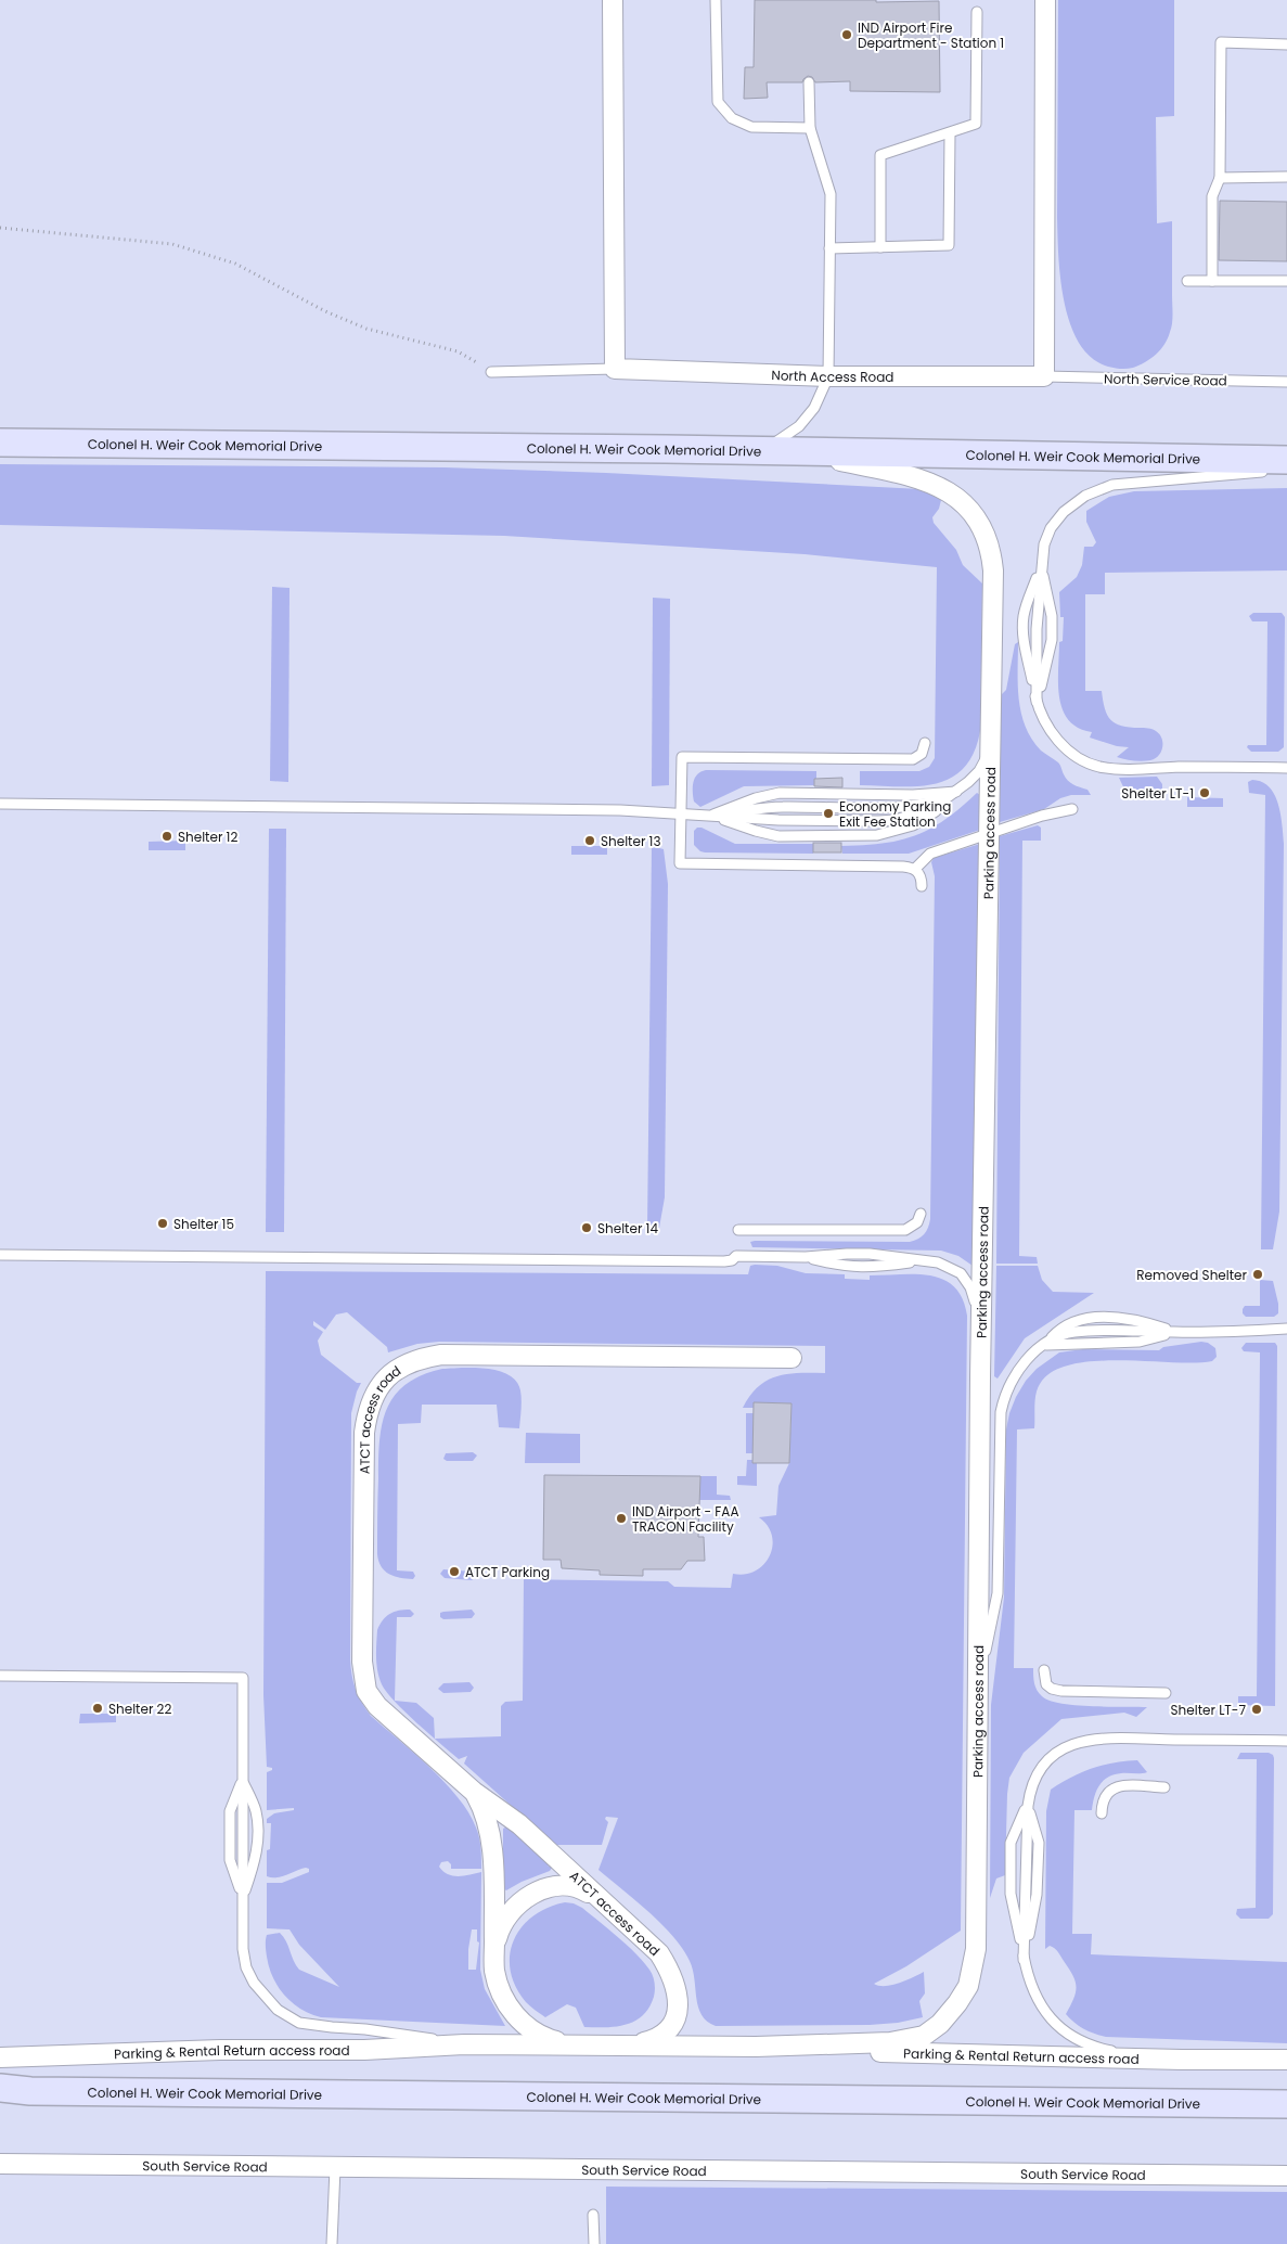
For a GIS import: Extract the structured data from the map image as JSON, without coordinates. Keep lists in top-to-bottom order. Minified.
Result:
{"streets":{"street":["North Access Road","Colonel H. Weir Cook Memorial Drive","Parking access road","ATCT access road","Parking & Rental Return access road","South Service Road"],"lane":["North Service Road"]},"crossings":[["North Access Road","North Service Road"],["Colonel H. Weir Cook Memorial Drive","Parking access road"],["Parking access road","Parking & Rental Return access road"],["ATCT access road","Parking & Rental Return access road"]],"places":["IND Airport Fire Department - Station 1","Shelter LT-1","Economy Parking Exit Fee Station","Shelter 12","Shelter 13","Shelter 15","Shelter 14","Removed Shelter","IND Airport - FAA TRACON Facility","ATCT Parking","Shelter 22","Shelter LT-7"]}
